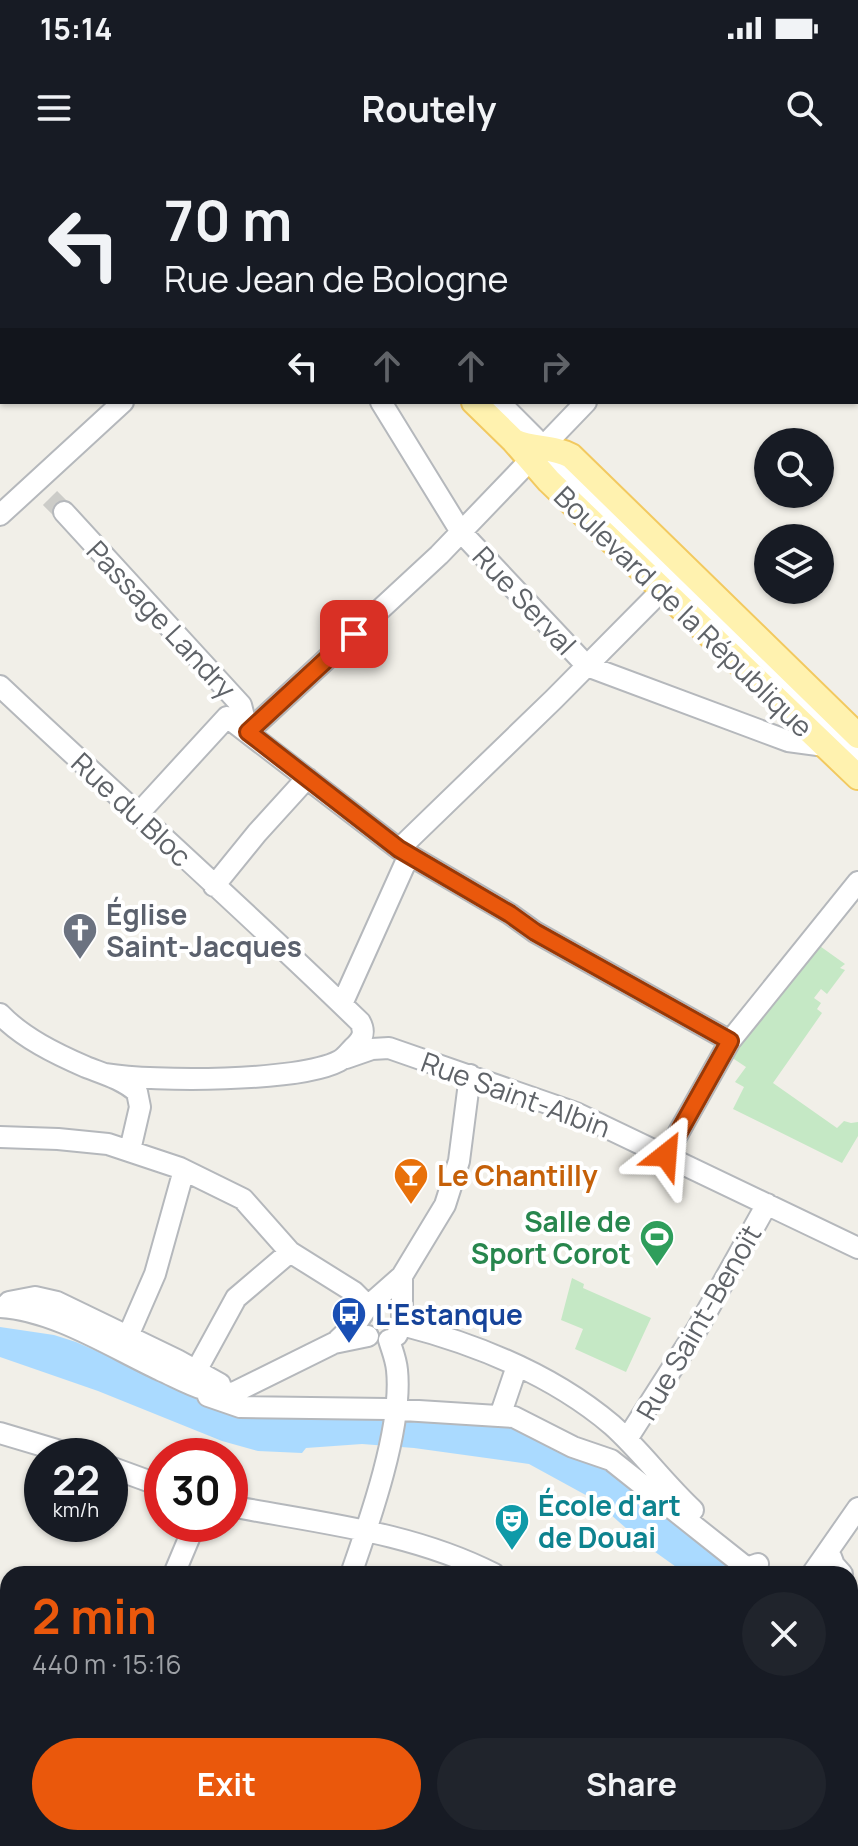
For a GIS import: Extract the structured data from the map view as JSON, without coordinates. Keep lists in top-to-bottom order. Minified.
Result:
{"streets":{"main road":["Boulevard de la République"],"street":["Rue Serval","Passage Landry","Rue du Bloc","Rue Saint-Albin","Rue Saint-Benoït"]},"crossings":[["Rue Serval","Boulevard de la République"],["Rue du Bloc","Rue Saint-Albin"],["Rue Saint-Albin","Rue Saint-Benoït"]],"places":{"church":["Église Saint-Jacques"],"bar":["Le Chantilly"],"sports":["Salle de Sport Corot"],"bus stop":["L'Estanque"],"theatre":["École d'art de Douai"]},"page":{"status":"15:14","header":"Routely","turn":["70 m","Rue Jean de Bologne"],"speed":"22 km/h","limit":"30","heading":["2 min","440 m · 15:16"],"buttons":["Exit","Share"]}}
